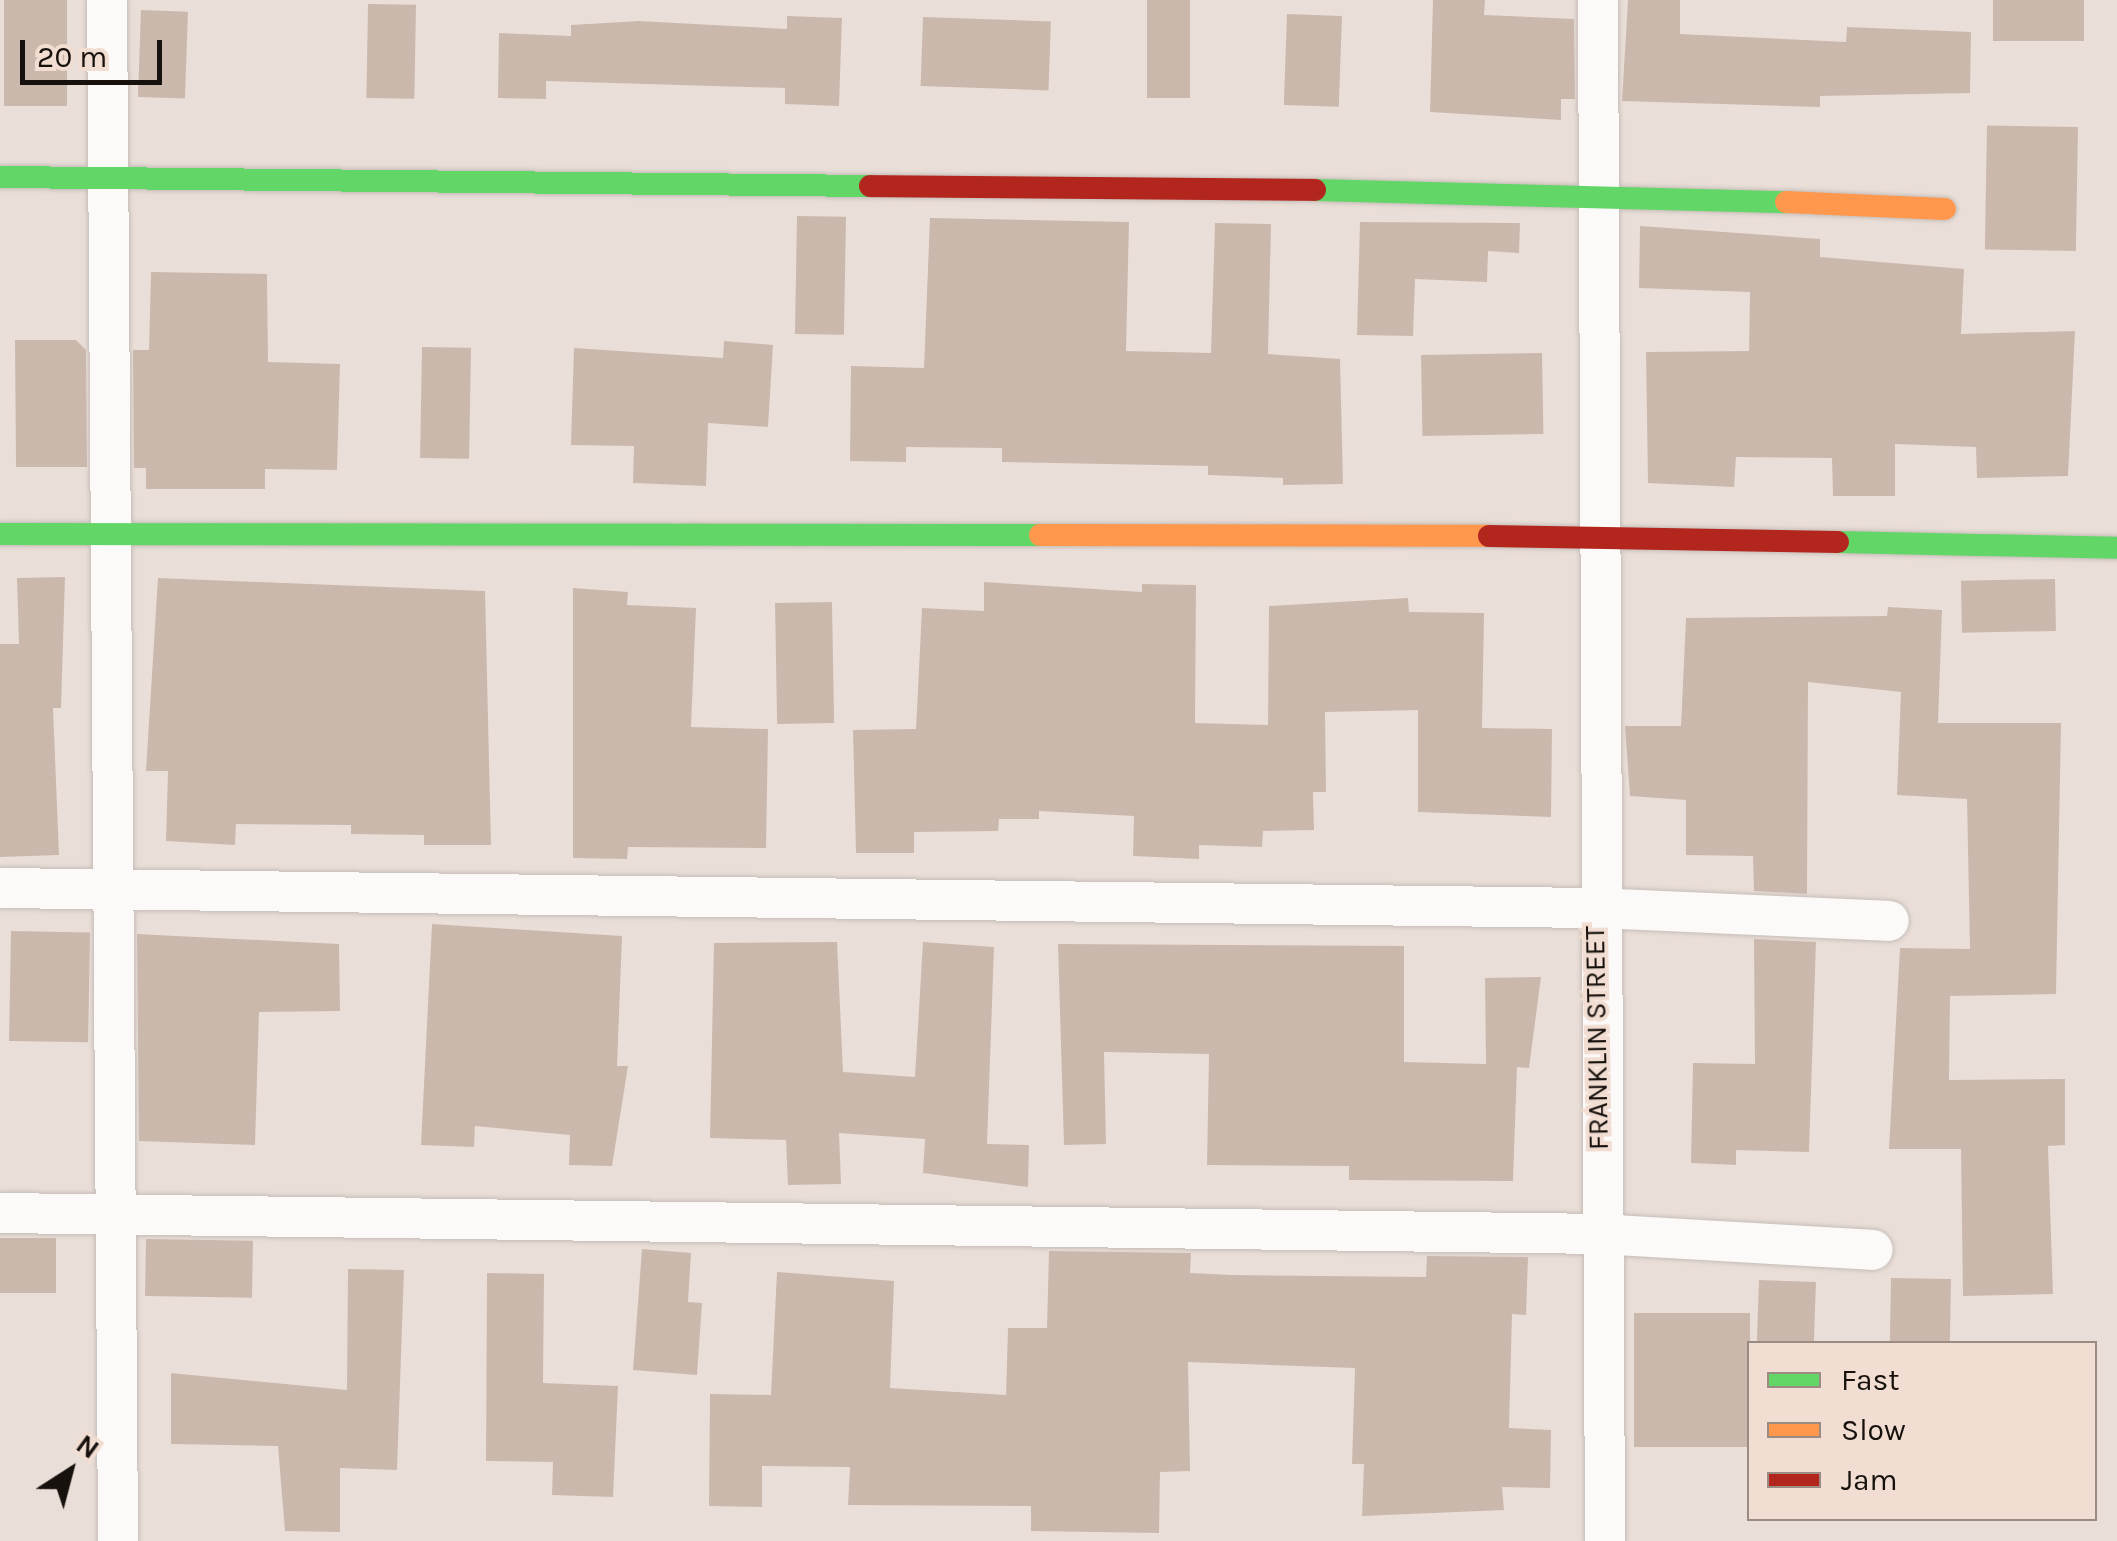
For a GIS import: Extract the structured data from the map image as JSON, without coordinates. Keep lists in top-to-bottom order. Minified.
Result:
{"streets":{"street":["FRANKLIN STREET"]},"legend":["Fast","Slow","Jam"],"scale_bar":"20 m","north":"top right"}
